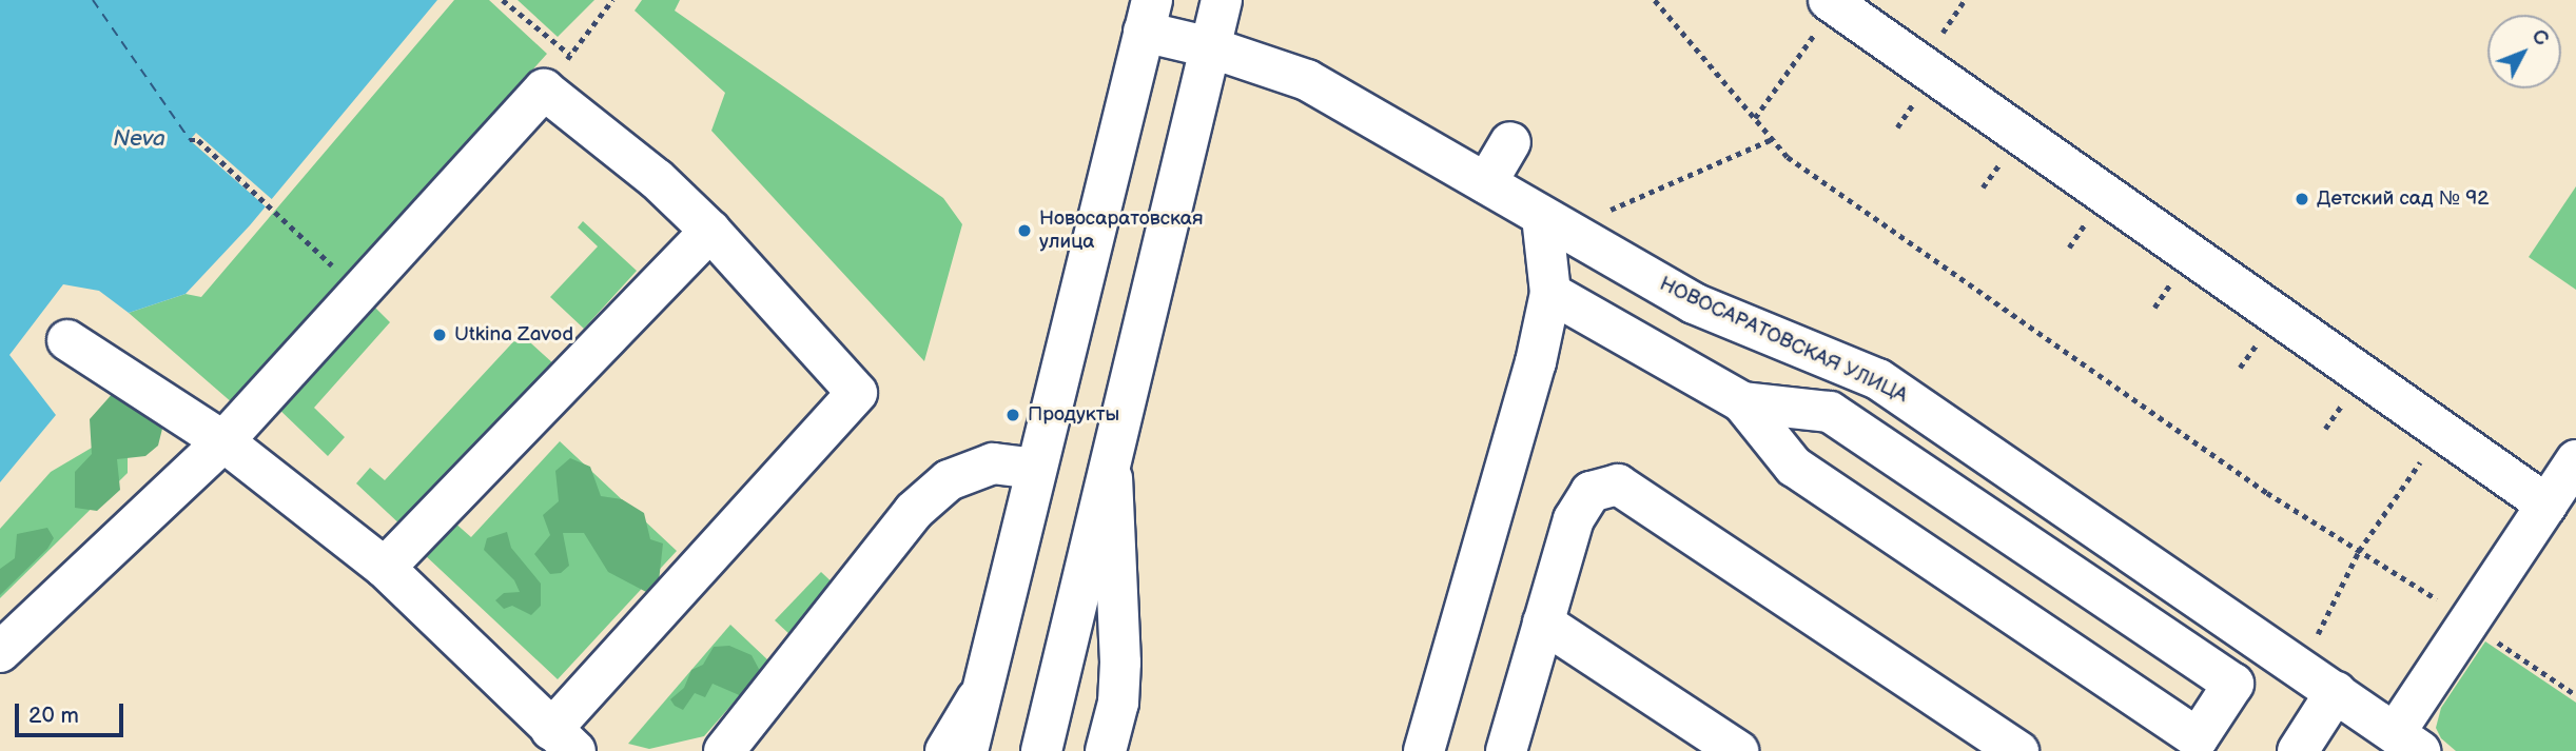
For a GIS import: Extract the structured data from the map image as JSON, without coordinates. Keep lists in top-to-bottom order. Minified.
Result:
{"streets":{"street":["НОВОСАРАТОВСКАЯ УЛИЦА"]},"water":["Neva"],"places":["Детский сад № 92","Новосаратовская улица","Utkina Zavod","Продукты"],"scale_bar":"20 m","north":"top right"}
